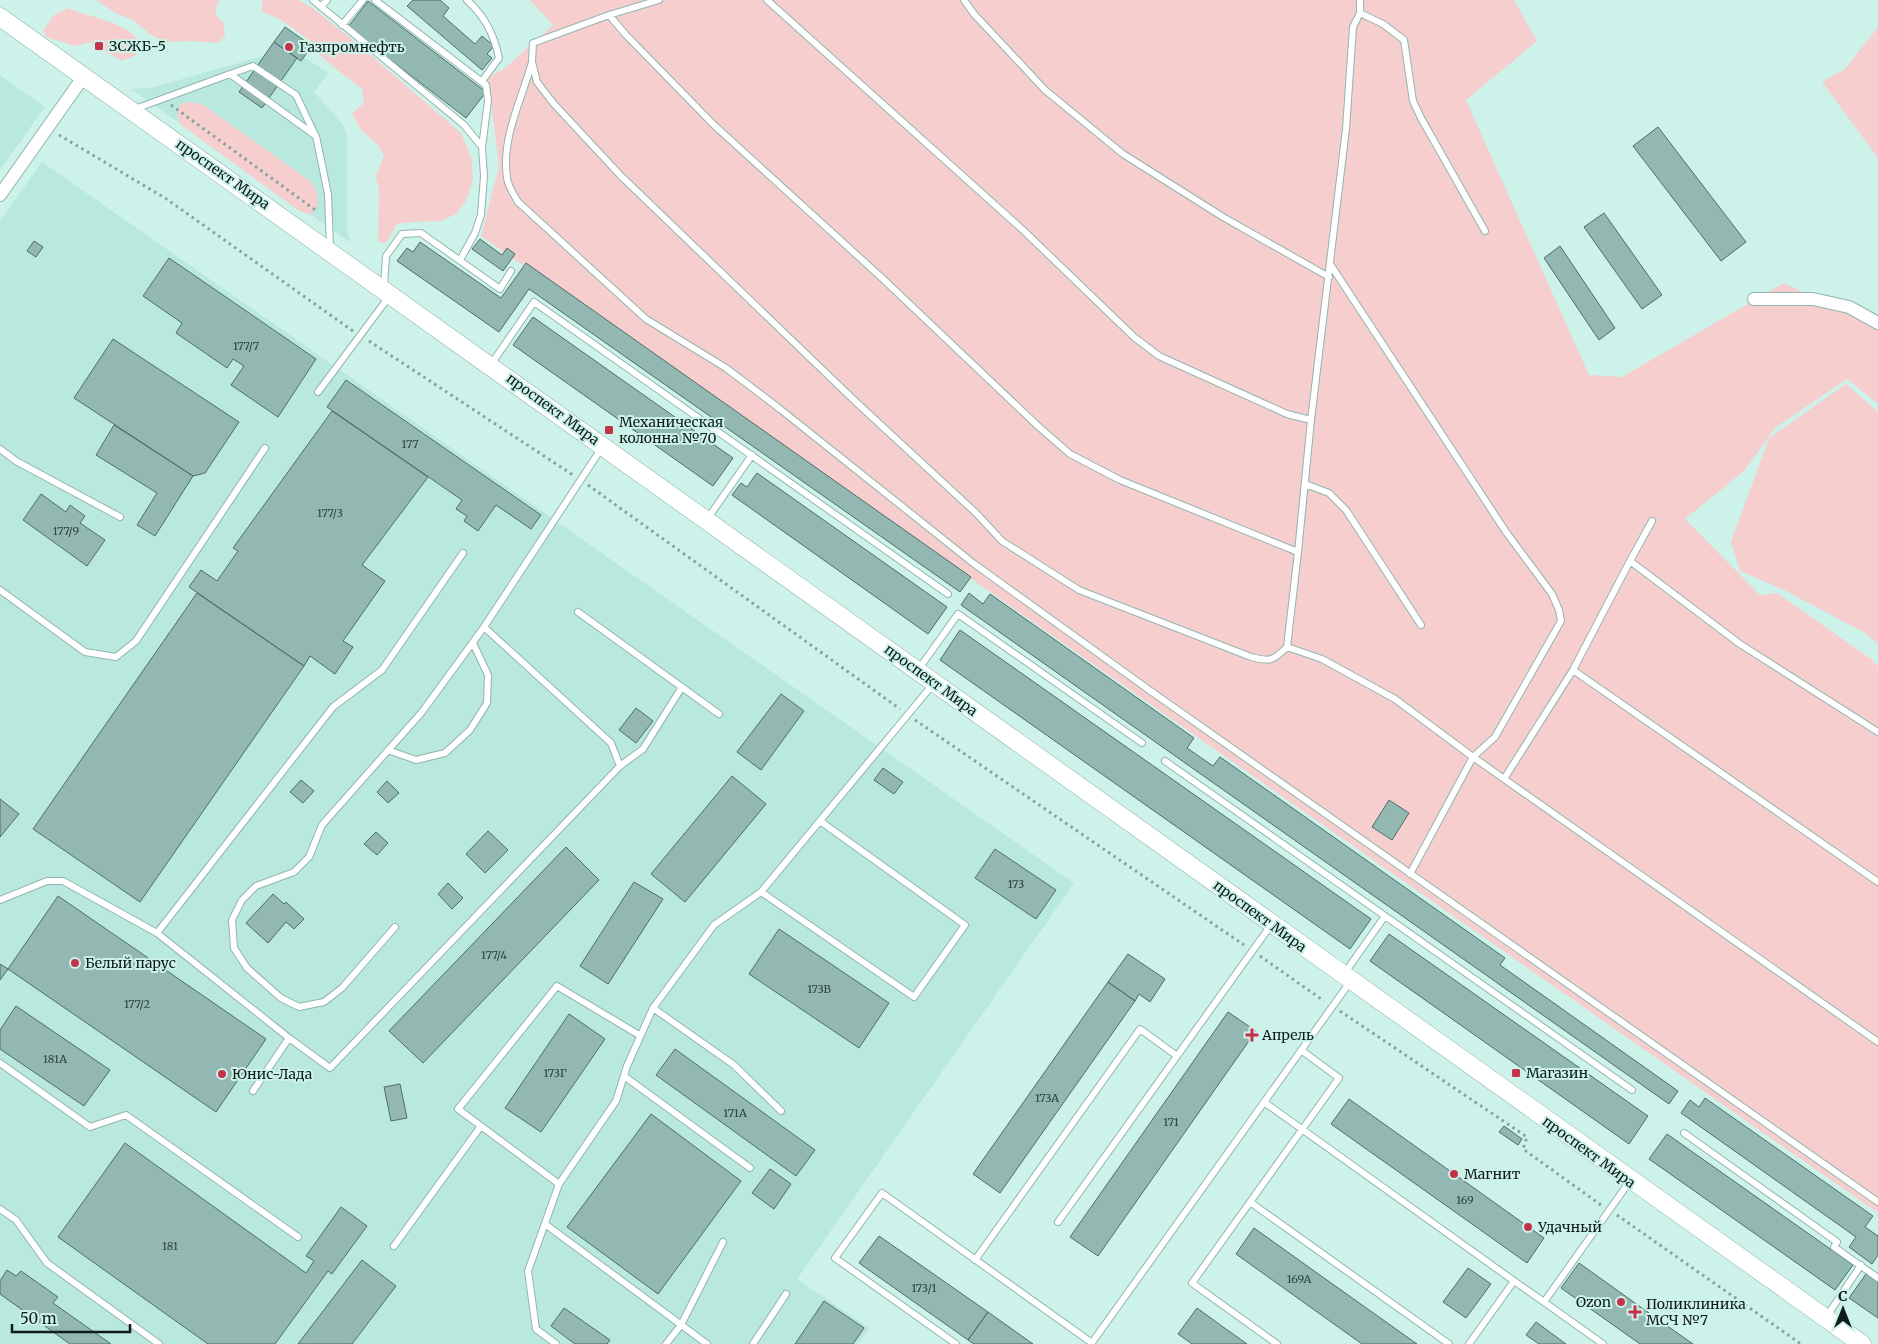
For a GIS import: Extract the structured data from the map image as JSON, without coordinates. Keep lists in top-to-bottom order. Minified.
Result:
{"streets":{"street":["проспект Мира"]},"places":{"transit":["ЗСЖБ-5","Механическая колонна №70","Магазин"],"other":["Газпромнефть","Белый парус","Юнис-Лада","Магнит","Удачный","Ozon"],"health":["Апрель","Поликлиника МСЧ №7"]},"house_numbers":["177/7","177","177/3","177/9","173","177/4","173В","177/2","181А","173Г","173А","171А","171","169","181","169А","173/1"],"scale_bar":"50 m","north":"top"}
